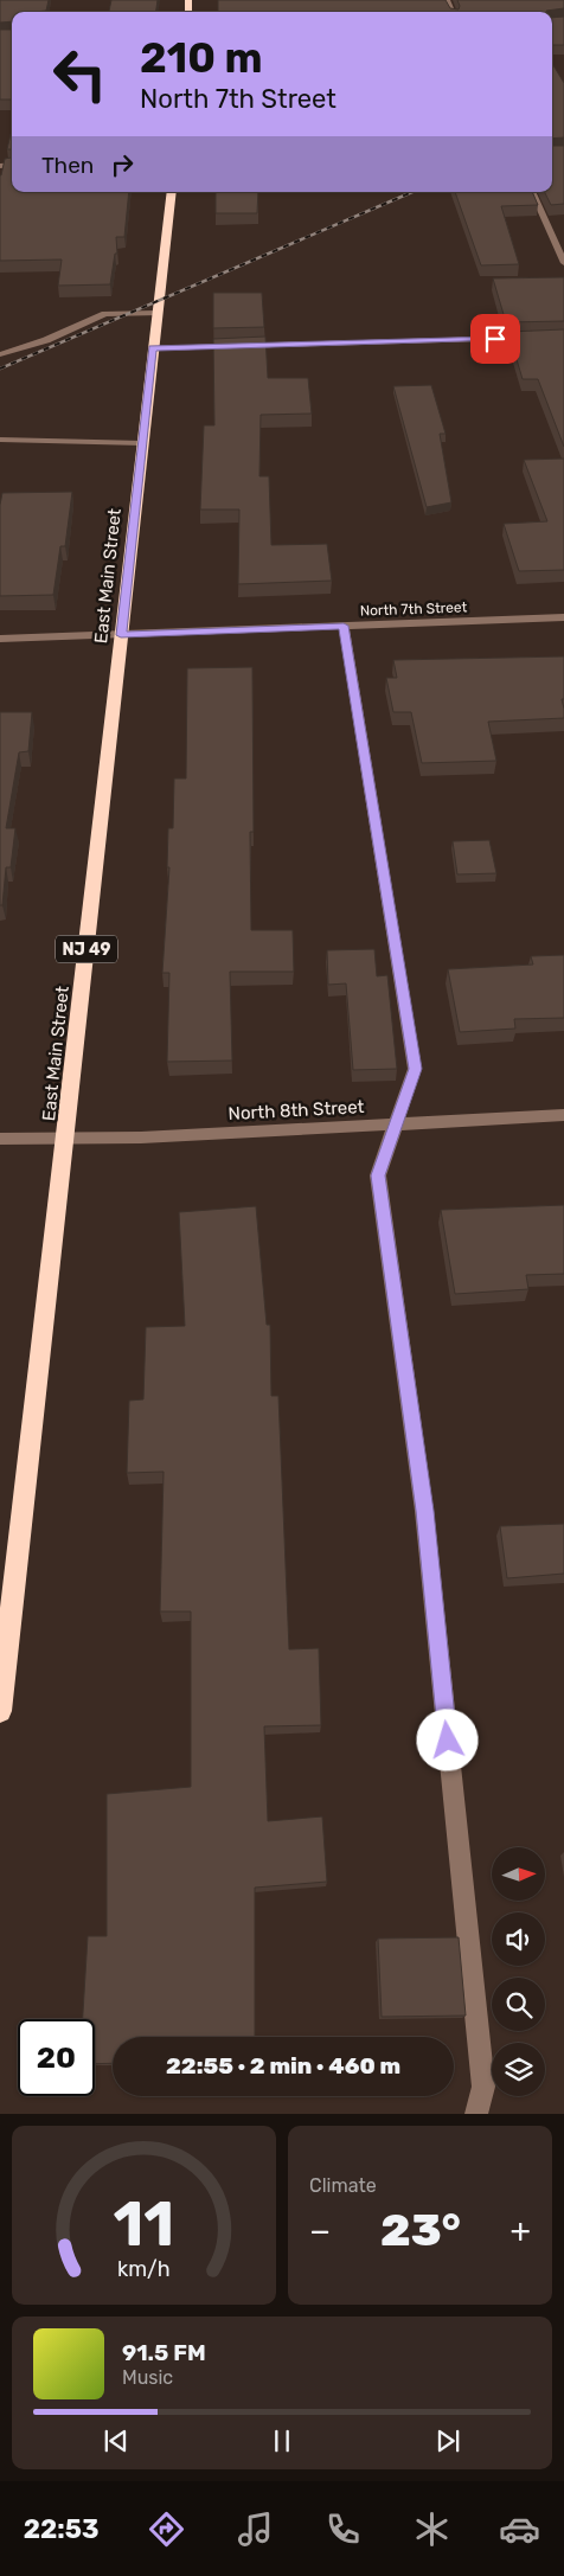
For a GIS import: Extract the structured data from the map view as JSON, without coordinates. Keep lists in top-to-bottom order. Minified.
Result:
{"streets":{"highway":["East Main Street","NJ 49"],"street":["North 7th Street","North 8th Street"]},"crossings":[["East Main Street","North 7th Street"],["East Main Street","North 8th Street"]],"north":"right","page":{"turn":["210 m","North 7th Street"],"then":"Then","limit":"20","trip":"22:55 · 2 min · 460 m","tile":"Climate","heat":["−","23°","+"],"song":["91.5 FM","Music"],"tabs":"22:53","gauge":["11","km/h"]}}
